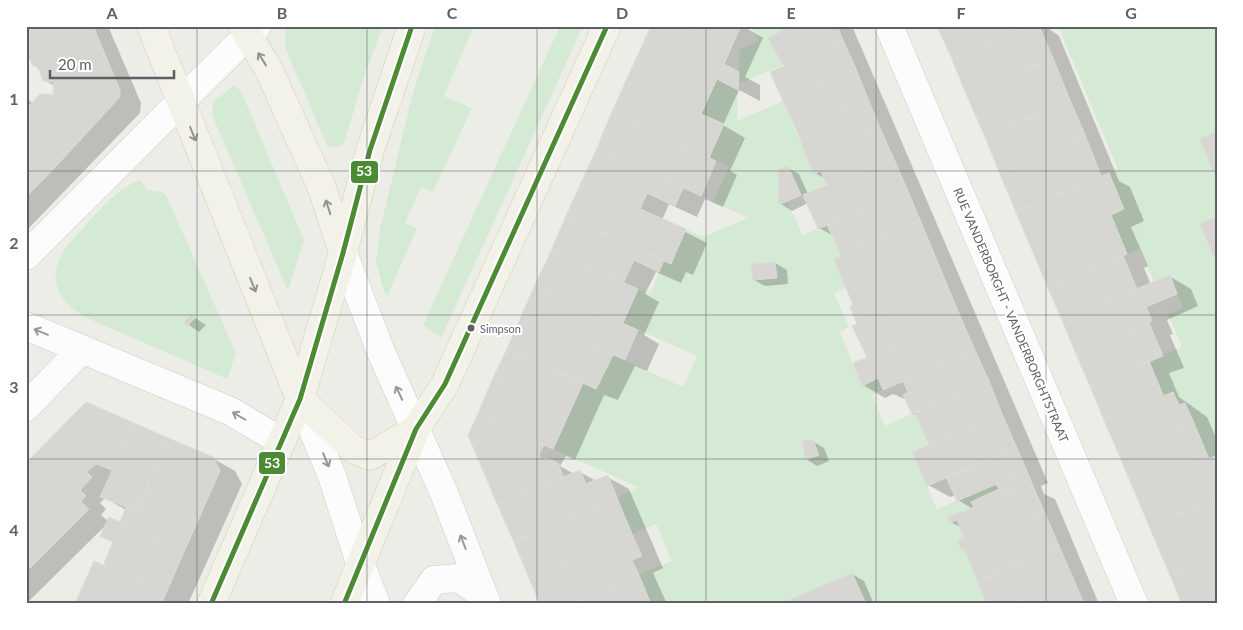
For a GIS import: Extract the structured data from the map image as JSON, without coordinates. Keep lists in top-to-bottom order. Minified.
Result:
{"streets":{"street":["RUE VANDERBORGHT - VANDERBORGHTSTRAAT"]},"places":["Simpson"],"lines":["transit line 53"],"scale_bar":"20 m","grid":{"columns":["A","B","C","D","E","F","G"],"rows":["1","2","3","4"]}}
